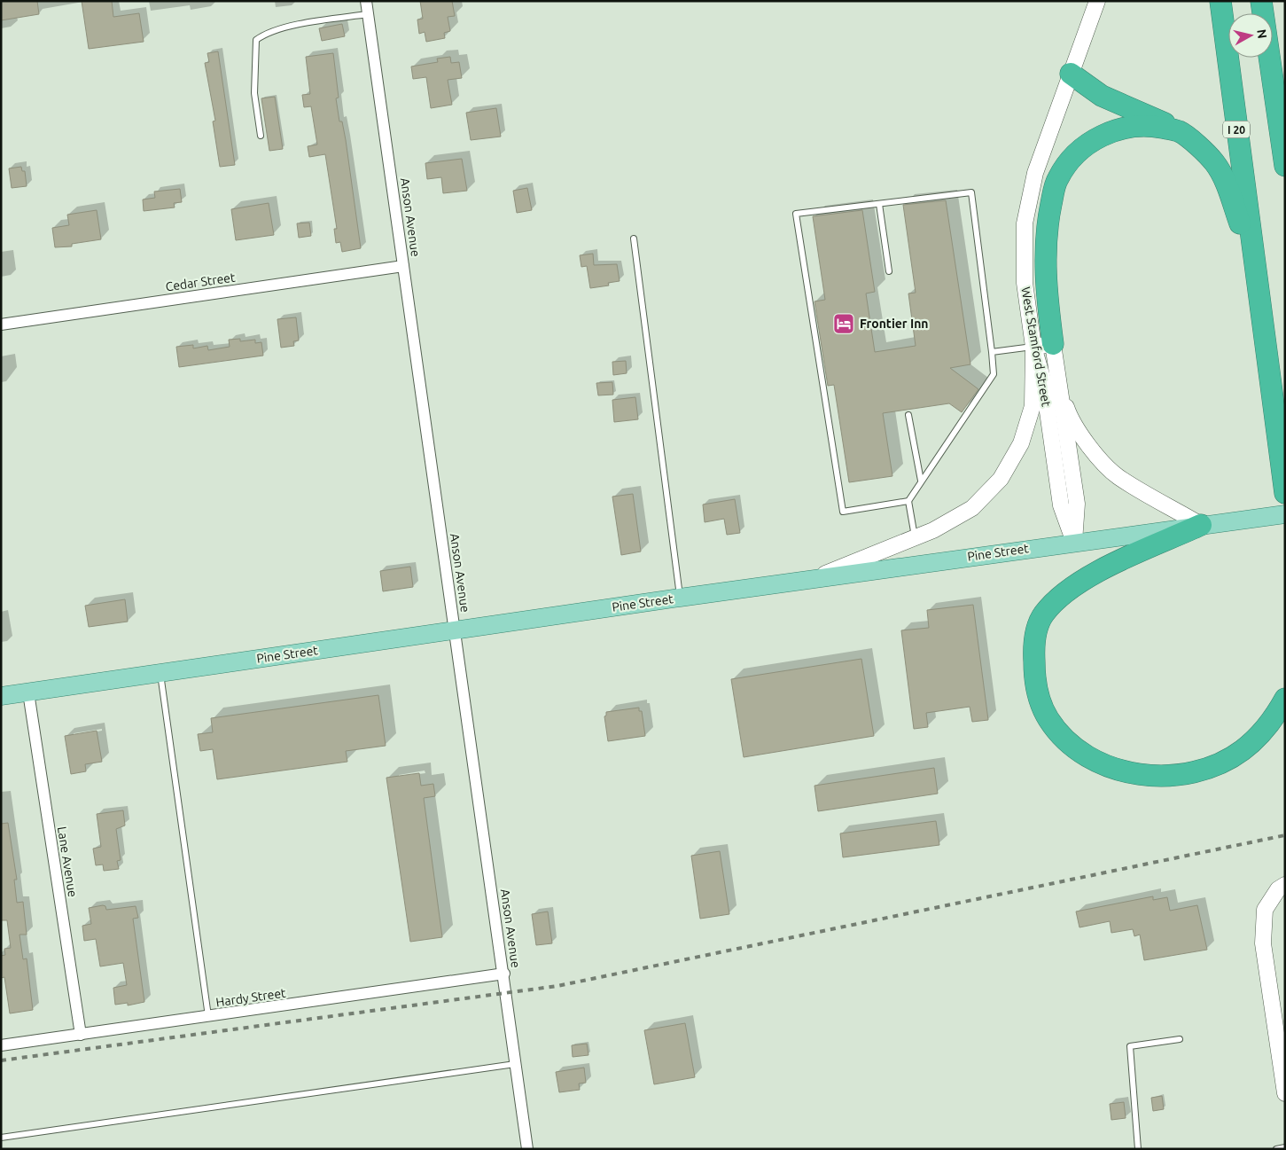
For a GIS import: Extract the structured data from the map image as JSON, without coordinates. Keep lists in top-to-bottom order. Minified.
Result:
{"streets":{"highway":["I 20"],"main road":["West Stamford Street","Pine Street"],"street":["Anson Avenue","Cedar Street","Lane Avenue","Hardy Street"]},"crossings":[["Anson Avenue","Cedar Street"],["Anson Avenue","Pine Street"],["Anson Avenue","Hardy Street"],["West Stamford Street","Pine Street"],["Pine Street","Lane Avenue"],["Lane Avenue","Hardy Street"]],"places":{"hotel":["Frontier Inn"]},"north":"right"}
